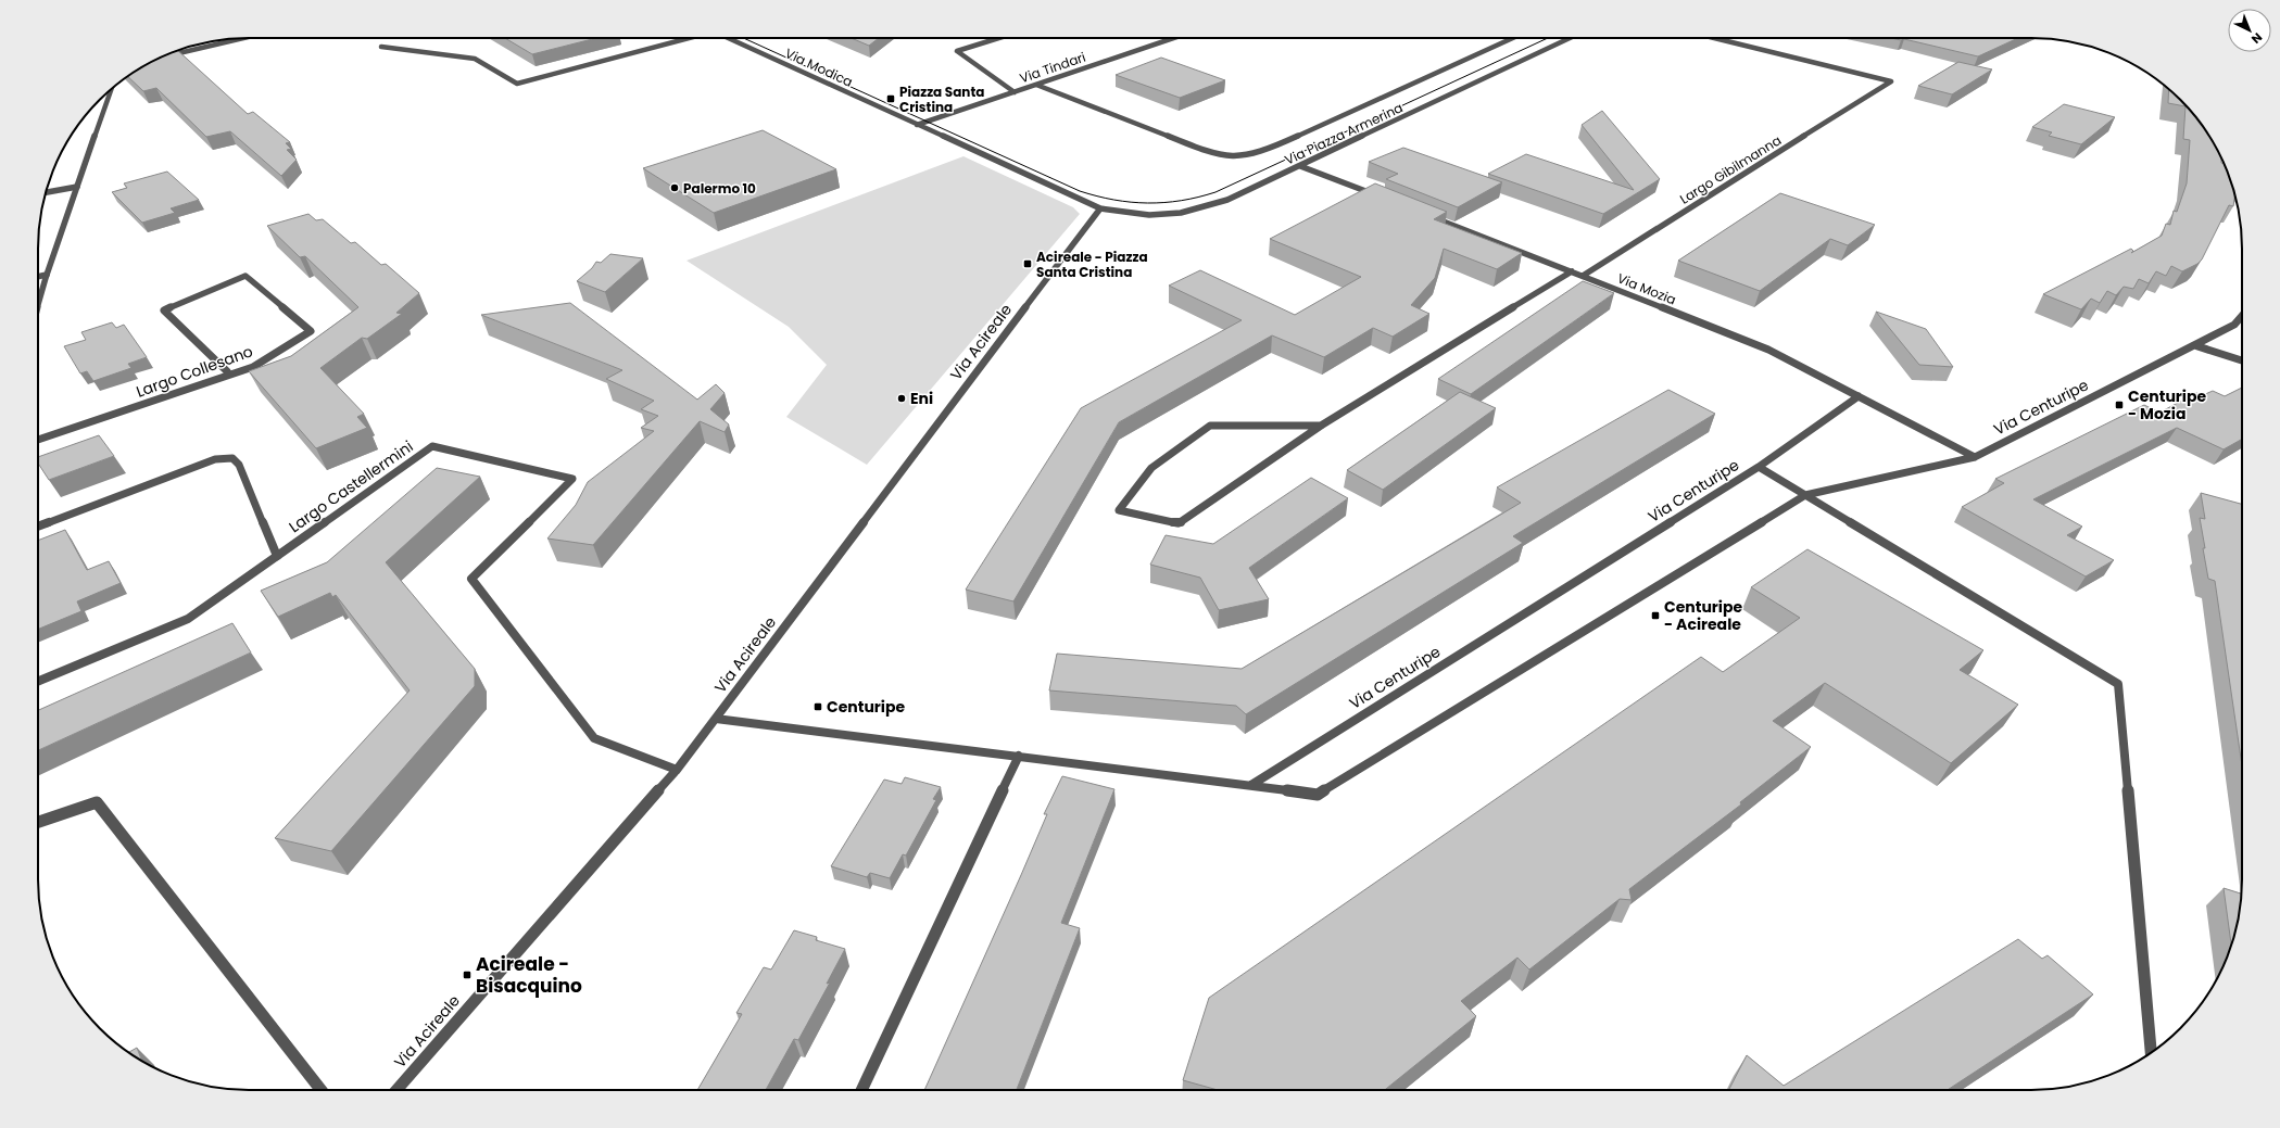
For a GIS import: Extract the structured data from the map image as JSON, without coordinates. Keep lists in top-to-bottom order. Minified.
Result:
{"streets":{"street":["Via Modica","Via Tindari","Via Piazza Armerina","Largo Gibilmanna","Via Mozia","Via Acireale","Largo Collesano","Via Centuripe","Largo Castellermini"]},"crossings":[["Via Modica","Via Tindari"],["Via Tindari","Via Piazza Armerina"],["Via Piazza Armerina","Via Acireale"],["Largo Gibilmanna","Via Mozia"],["Via Mozia","Via Centuripe"],["Via Acireale","Largo Castellermini"]],"places":{"transit":["Piazza Santa Cristina","Acireale - Piazza Santa Cristina","Centuripe - Mozia","Centuripe - Acireale","Centuripe","Acireale - Bisacquino"],"other":["Palermo 10","Eni"]},"north":"bottom right"}
